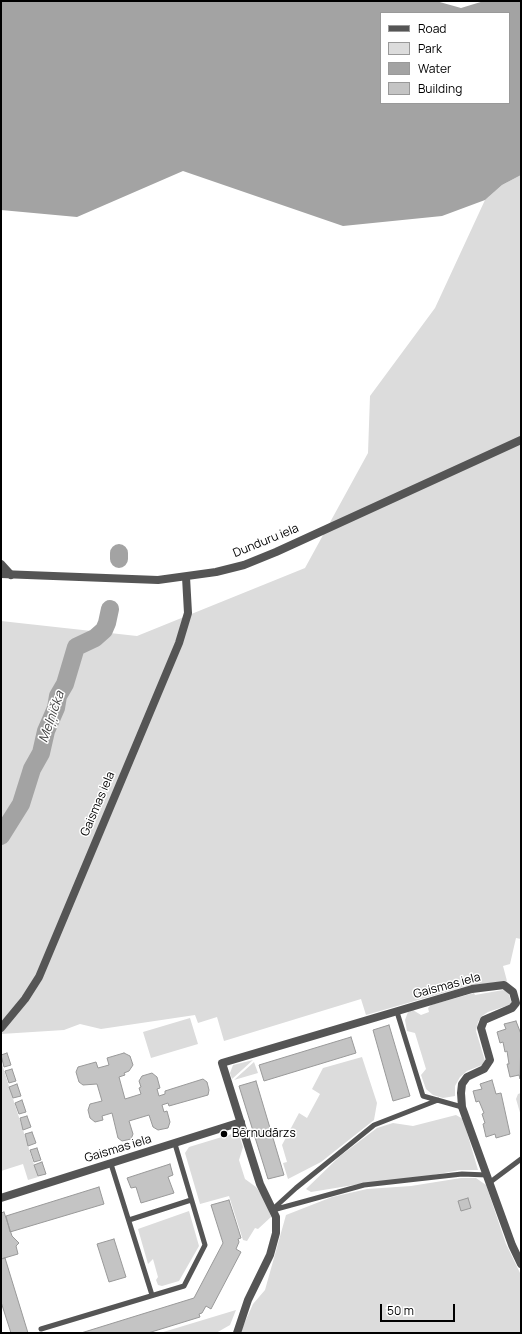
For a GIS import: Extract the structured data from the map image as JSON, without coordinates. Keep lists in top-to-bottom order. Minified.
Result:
{"streets":{"street":["Dunduru iela","Gaismas iela"]},"crossings":[["Dunduru iela","Gaismas iela"]],"water":["Meļņička"],"places":["Bērnudārzs"],"legend":["Road","Park","Water","Building"],"scale_bar":"50 m"}
